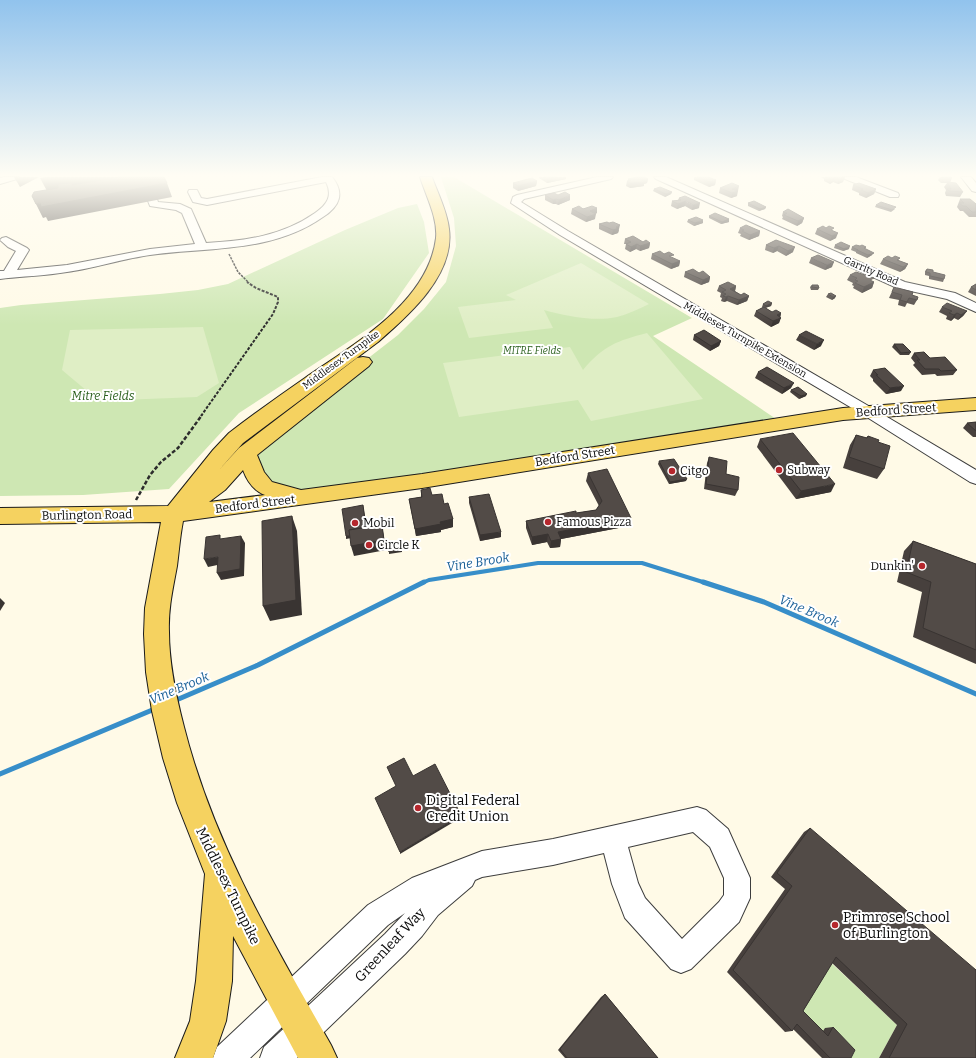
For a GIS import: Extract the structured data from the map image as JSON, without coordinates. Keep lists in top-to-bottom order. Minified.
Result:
{"streets":{"main road":["Middlesex Turnpike","Bedford Street","Burlington Road"],"street":["Garrity Road","Middlesex Turnpike Extension","Greenleaf Way"]},"crossings":[["Middlesex Turnpike Extension","Bedford Street"],["Middlesex Turnpike","Bedford Street"],["Middlesex Turnpike","Burlington Road"],["Middlesex Turnpike","Greenleaf Way"],["Bedford Street","Burlington Road"]],"water":["Vine Brook"],"parks":["MITRE Fields","Mitre Fields"],"places":["Subway","Citgo","Famous Pizza","Mobil","Circle K","Dunkin'","Digital Federal Credit Union","Primrose School of Burlington"]}
